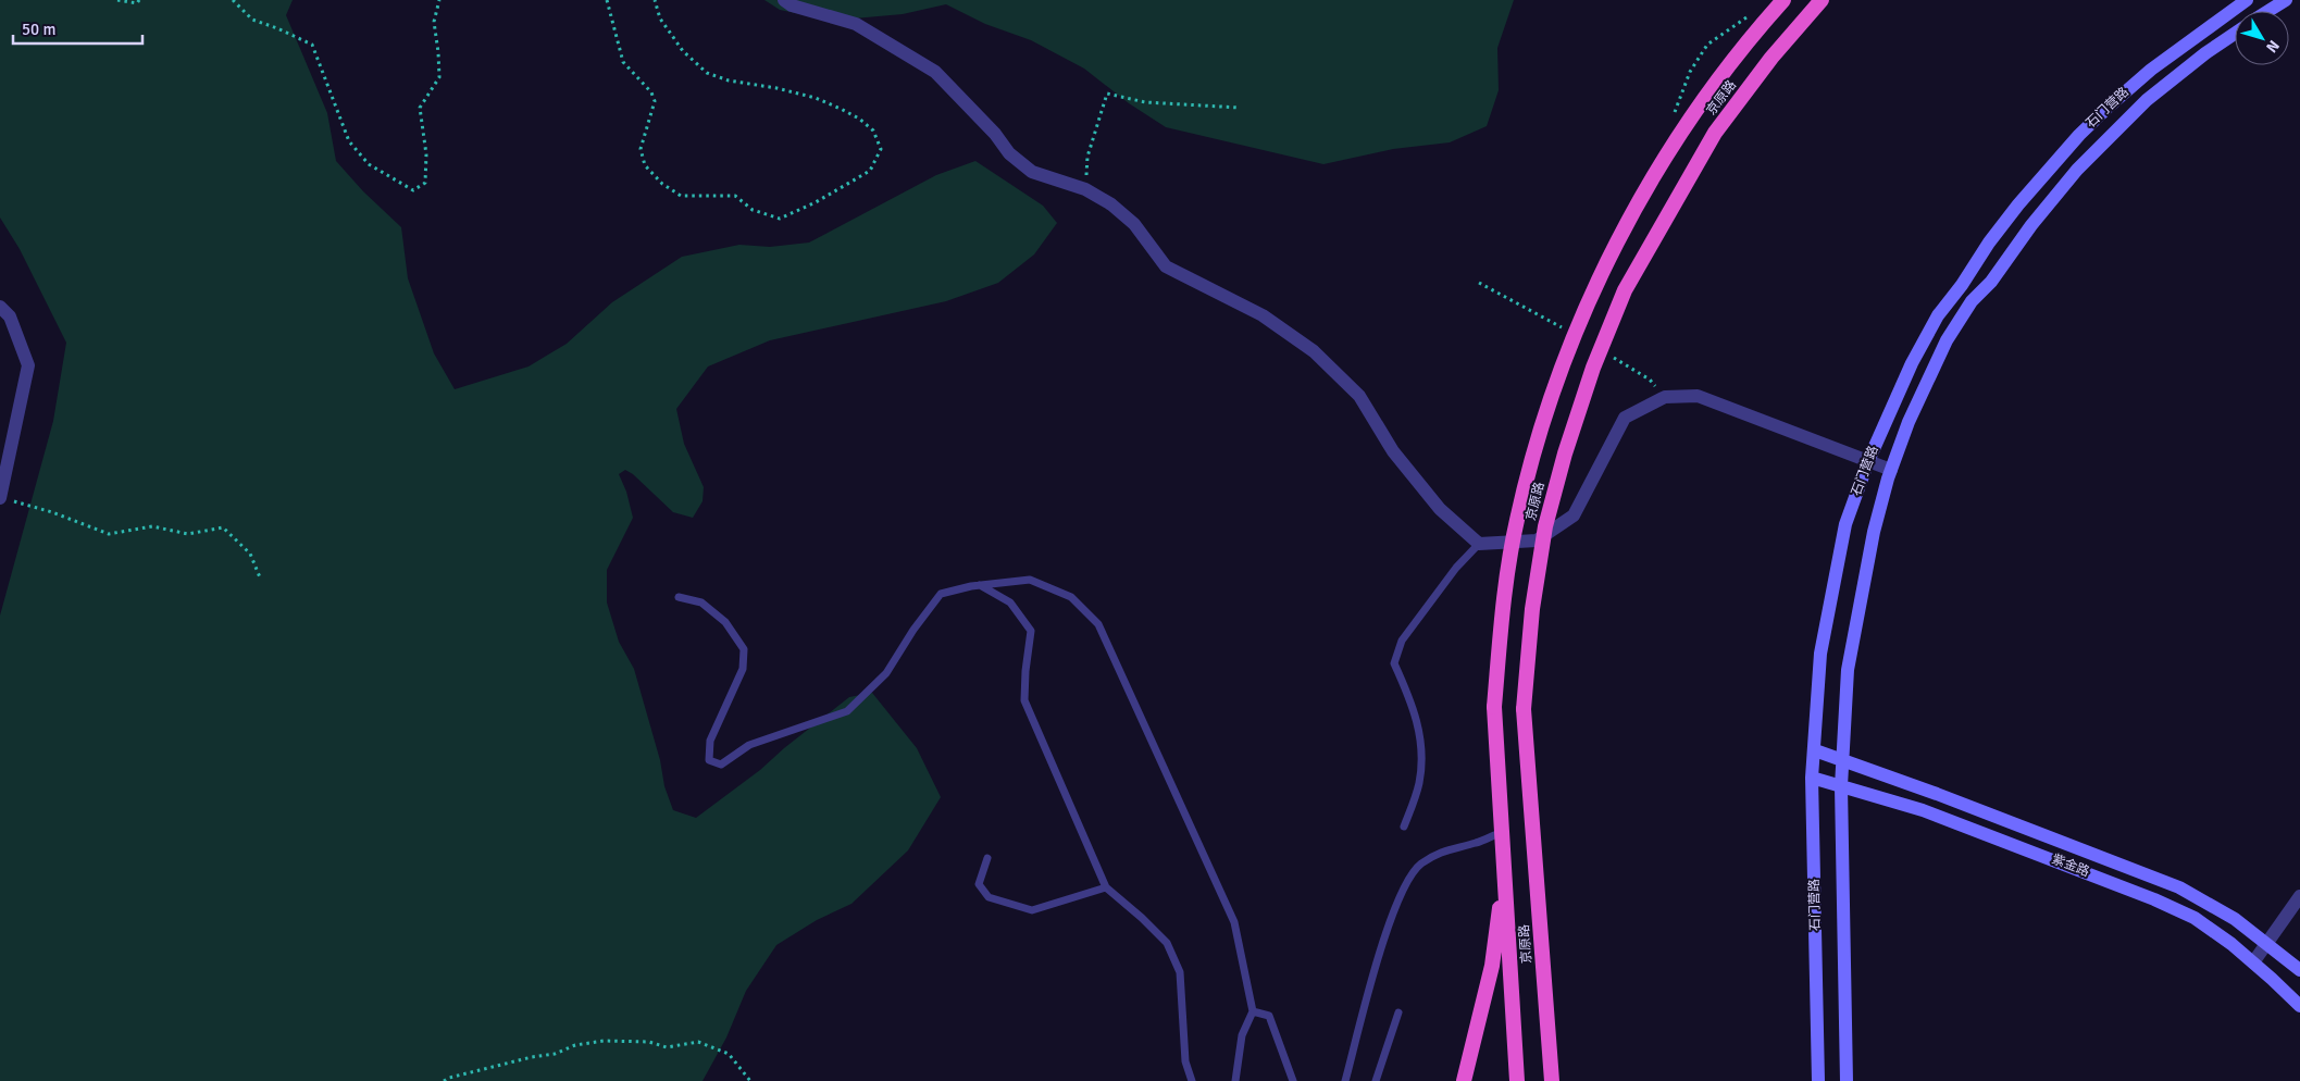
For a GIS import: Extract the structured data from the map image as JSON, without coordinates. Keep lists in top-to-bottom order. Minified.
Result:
{"streets":{"highway":["京原路"],"main road":["石门营路","紫金路"]},"crossings":[["石门营路","紫金路"]],"scale_bar":"50 m","north":"bottom right"}
